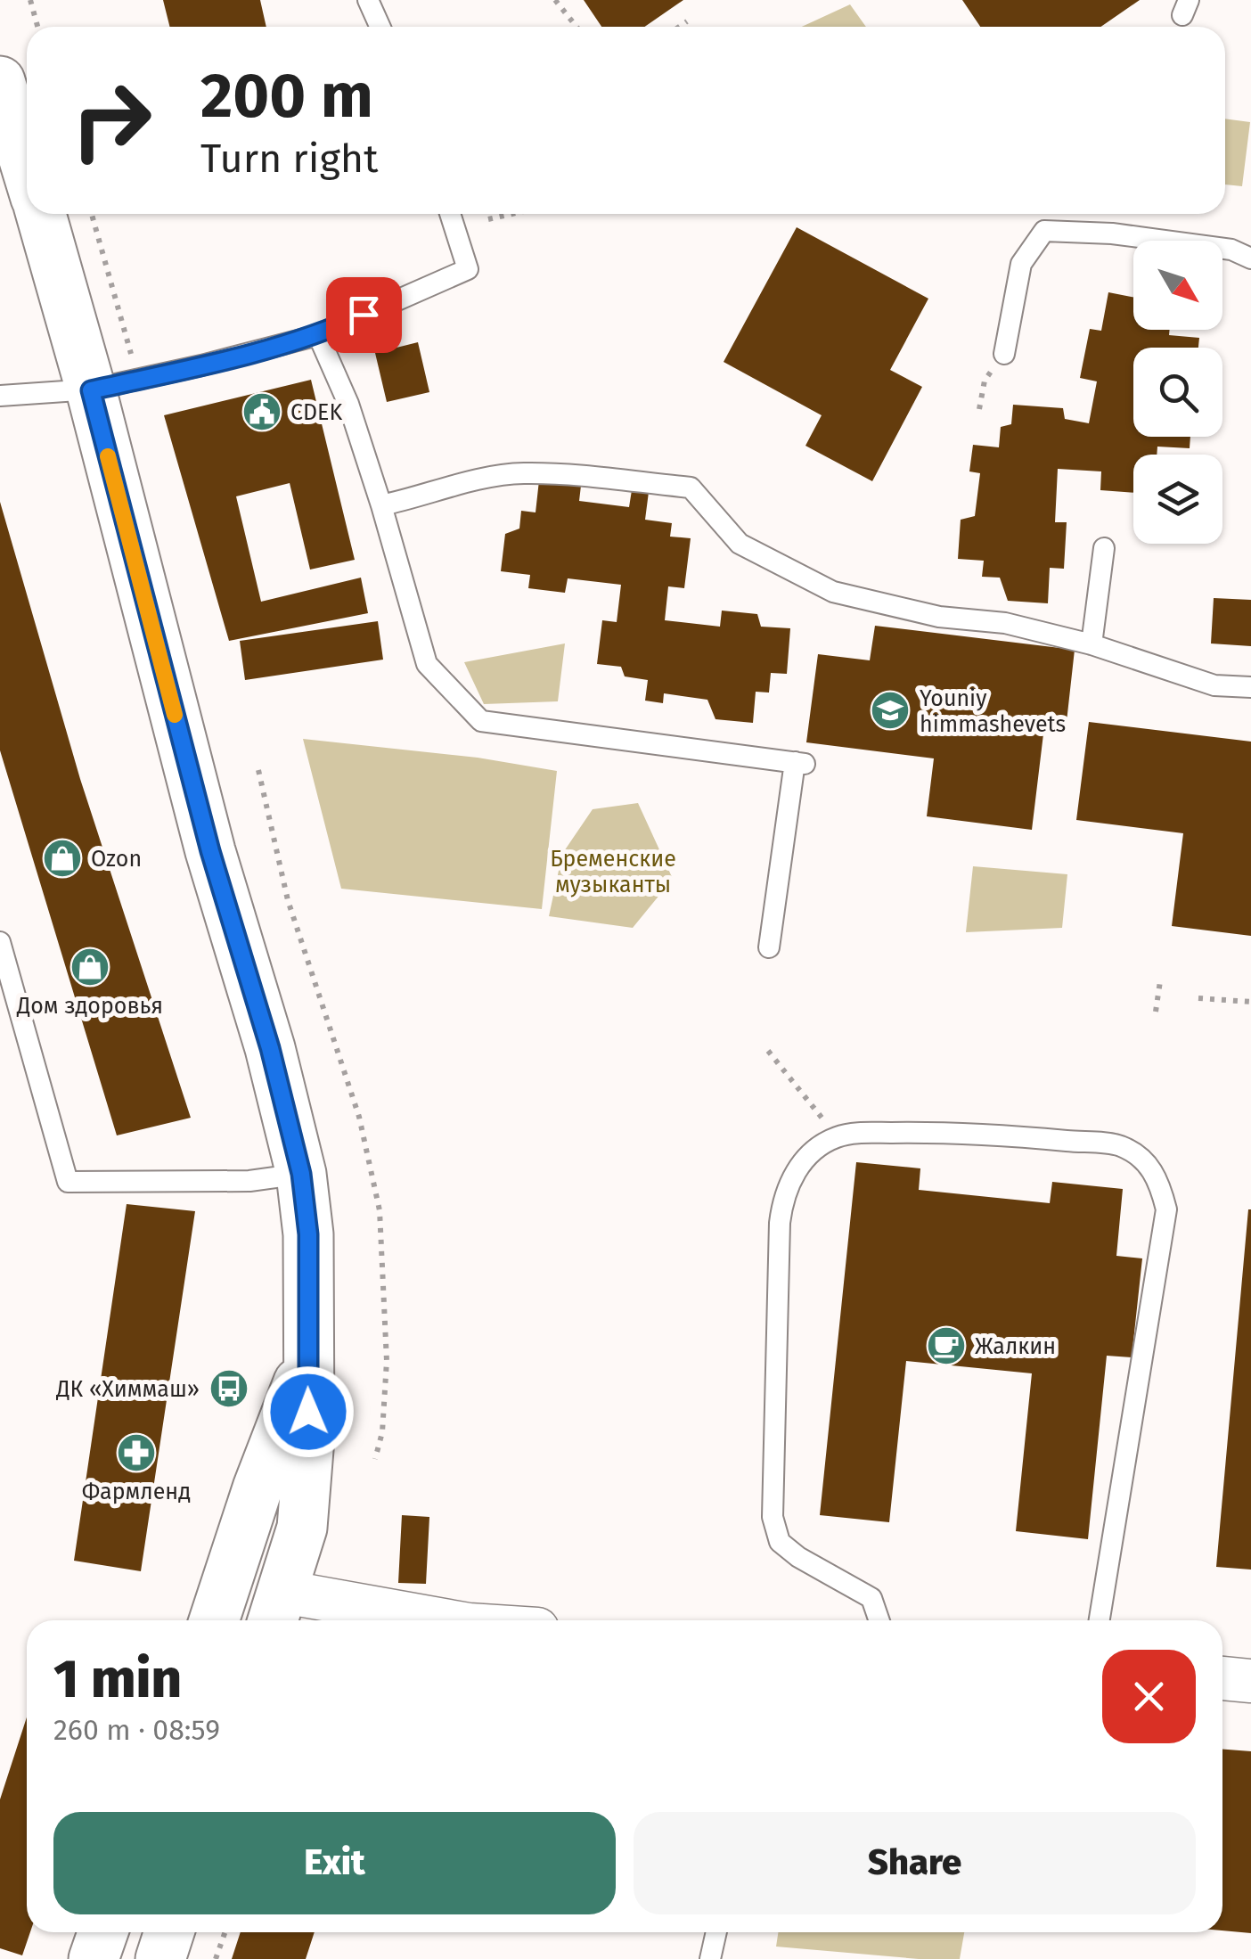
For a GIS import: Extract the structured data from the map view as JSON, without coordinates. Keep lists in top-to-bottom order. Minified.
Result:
{"parks":["Бременские музыканты"],"places":{"public building":["CDEK"],"school or university":["Youniy himmashevets"],"shop":["Ozon","Дом здоровья"],"cafe":["Жалкин"],"bus stop":["ДК «Химмаш»"],"pharmacy":["Фармленд"]},"north":"bottom right","page":{"turn":["200 m","Turn right"],"heading":["1 min","260 m · 08:59"],"buttons":["Exit","Share"]}}
